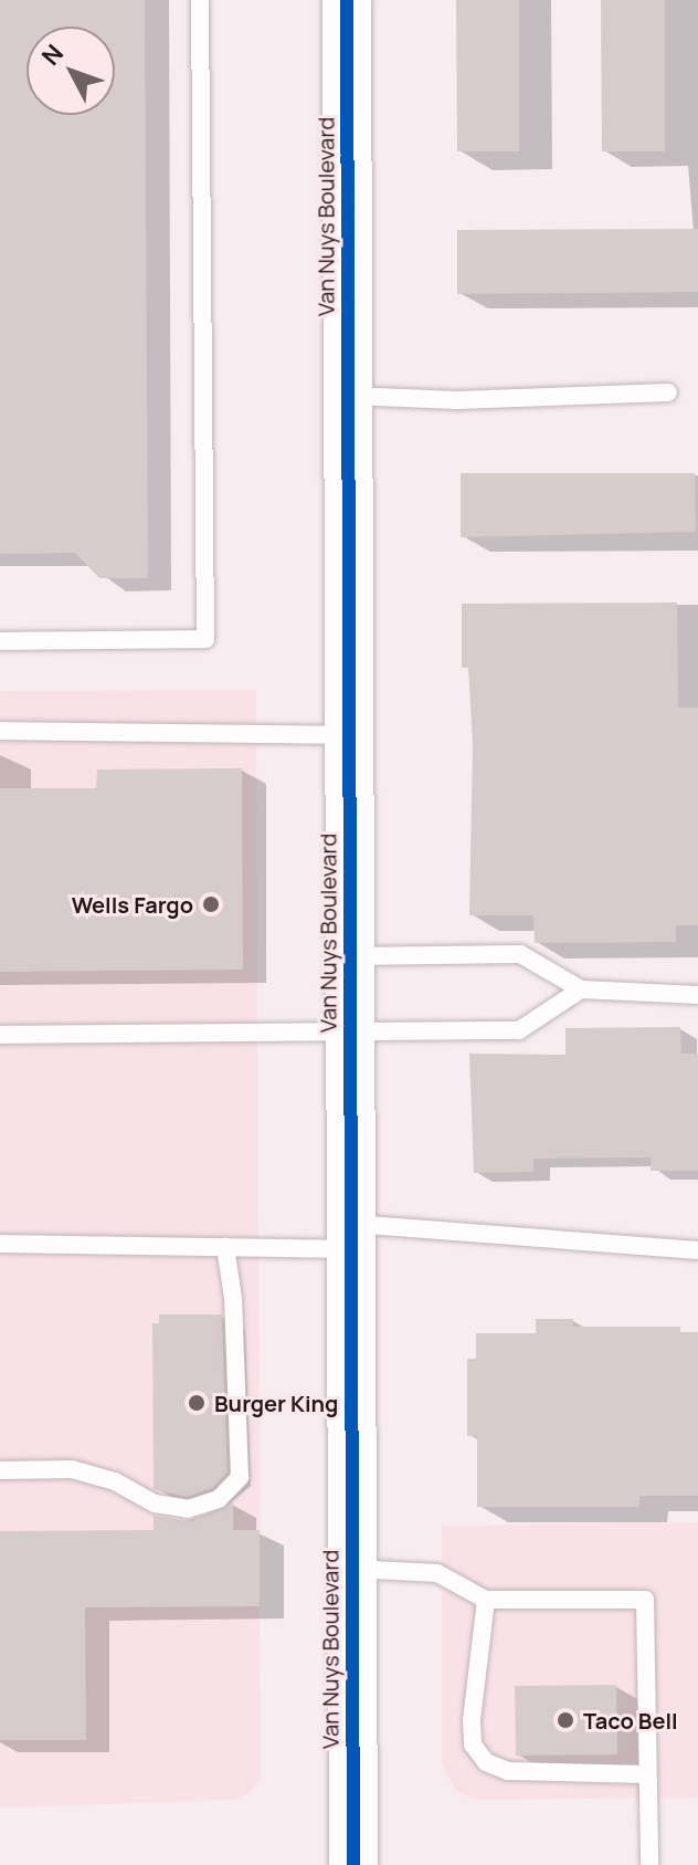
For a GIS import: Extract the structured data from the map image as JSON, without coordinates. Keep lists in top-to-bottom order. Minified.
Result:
{"streets":{"main road":["Van Nuys Boulevard"]},"places":["Wells Fargo","Burger King","Taco Bell"],"north":"top left"}
